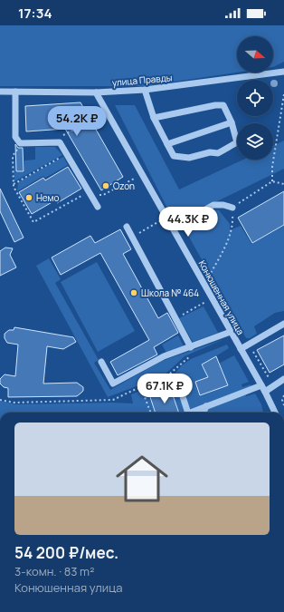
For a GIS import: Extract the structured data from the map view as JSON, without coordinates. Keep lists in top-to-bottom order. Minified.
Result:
{"streets":{"street":["улица Правды","Конюшенная улица"]},"crossings":[["улица Правды","Конюшенная улица"]],"places":["Ozon","Немо","Школа № 464"],"north":"right","page":{"status":"17:34","price":["54.2K ₽","44.3K ₽","67.1K ₽"],"list":[{"name":"54 200 ₽/мес.","note":"3-комн. · 83 m² · Конюшенная улица"}]}}
